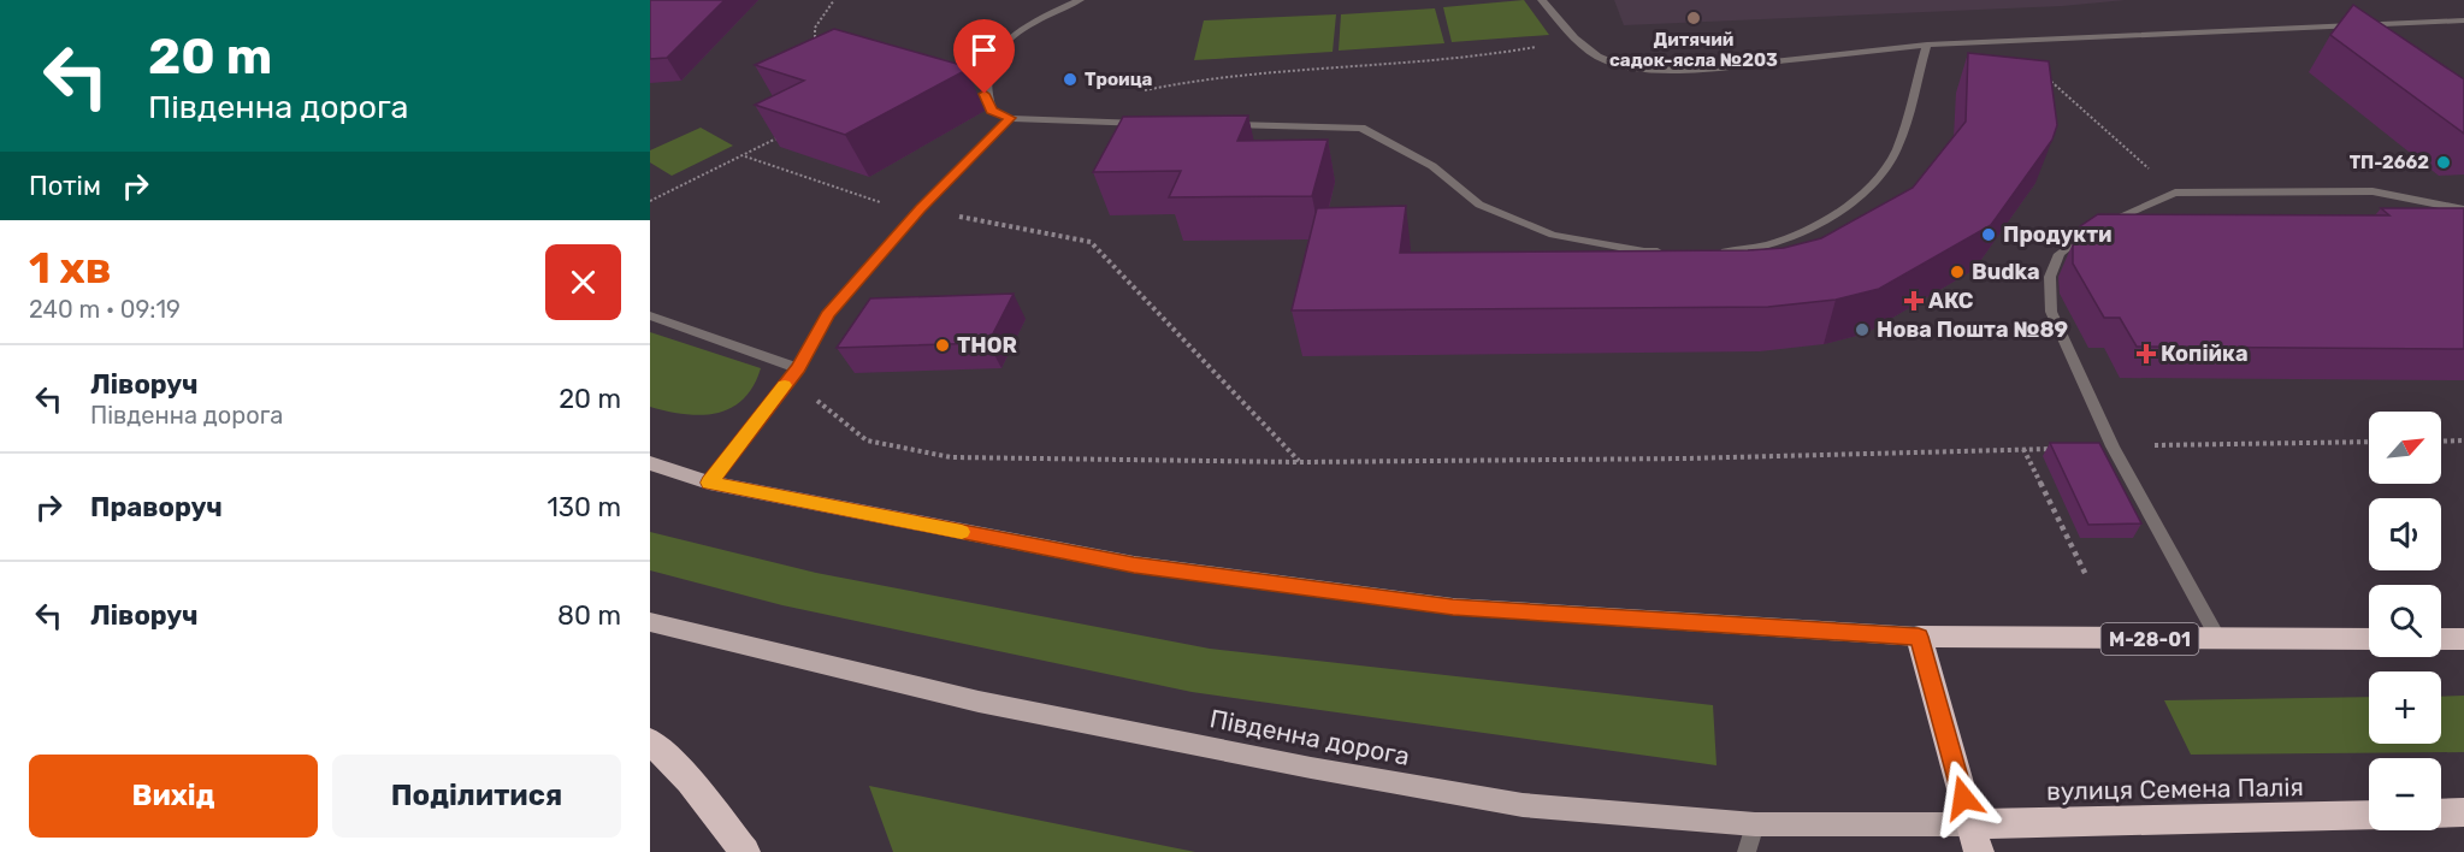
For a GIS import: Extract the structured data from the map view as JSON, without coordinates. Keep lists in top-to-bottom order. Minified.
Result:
{"streets":{"highway":["М-28-01","вулиця Семена Палія"],"main road":["Південна дорога"]},"crossings":[["Південна дорога","вулиця Семена Палія"]],"places":{"other":["Дитячий садок-ясла №203","Троица","ТП-2662","Продукти","Budka","Нова Пошта №89","THOR"],"health":["АКС","Копійка"]},"north":"top right","page":{"turn":["20 m","Південна дорога"],"then":"Потім","heading":["1 хв","240 m · 09:19"],"list":[{"name":"Ліворуч","note":"Південна дорога","value":"20 m"},{"name":"Праворуч","value":"130 m"},{"name":"Ліворуч","value":"80 m"}],"map_buttons":["+","−"],"buttons":["Вихід","Поділитися"]}}
